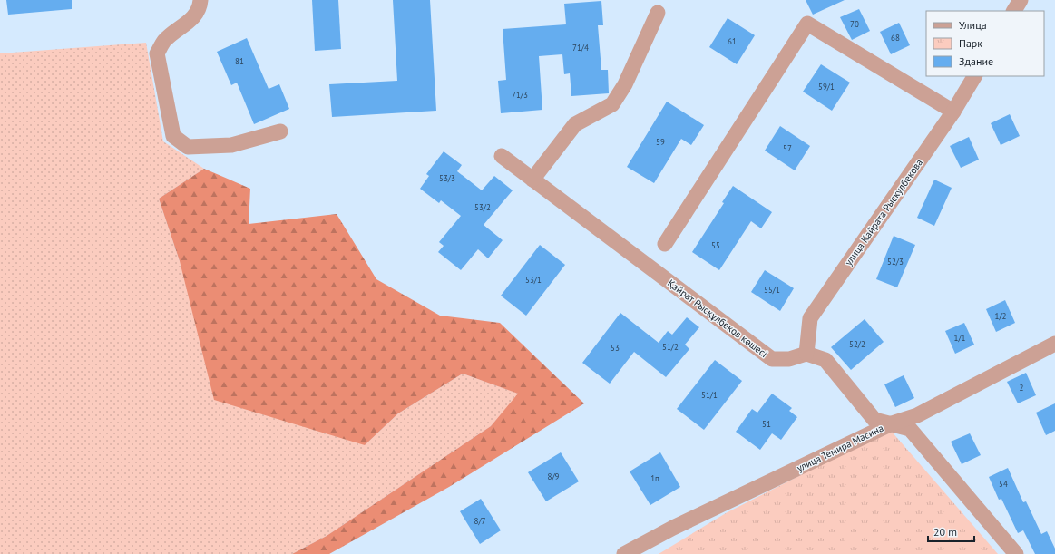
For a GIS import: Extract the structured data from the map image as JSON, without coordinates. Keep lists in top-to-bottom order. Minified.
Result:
{"streets":{"street":["улица Кайрата Рыскулбекова","Қайрат Рысқұлбеков көшесі","улица Темира Масина"]},"crossings":[["улица Кайрата Рыскулбекова","Қайрат Рысқұлбеков көшесі"]],"house_numbers":["70","68","61","71/4","81","59/1","71/3","59","57","53/3","53/2","55","52/3","53/1","55/1","1/2","1/1","52/2","51/2","53","2","51/1","51","8/9","1п","54","8/7"],"legend":["Улица","Парк","Здание"],"scale_bar":"20 m"}
